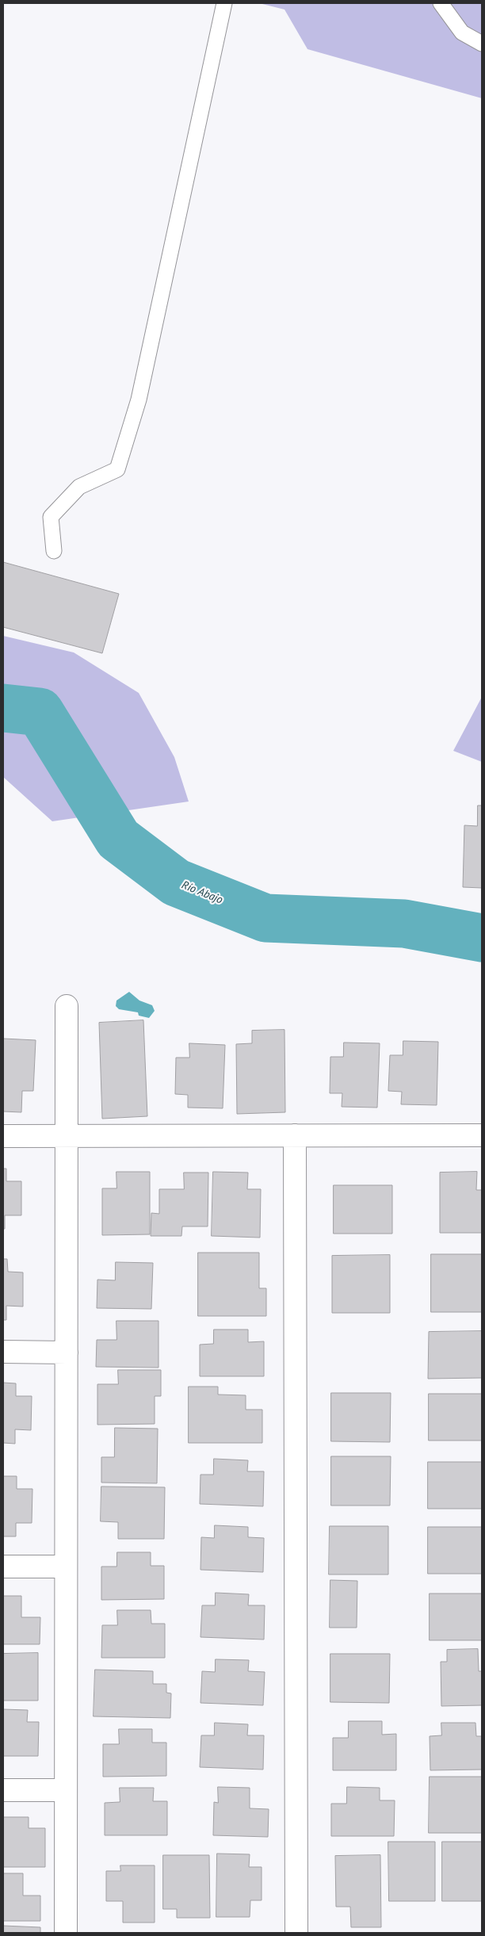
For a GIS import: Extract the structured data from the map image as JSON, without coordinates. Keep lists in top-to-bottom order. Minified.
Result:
{"water":["Río Abajo"]}
